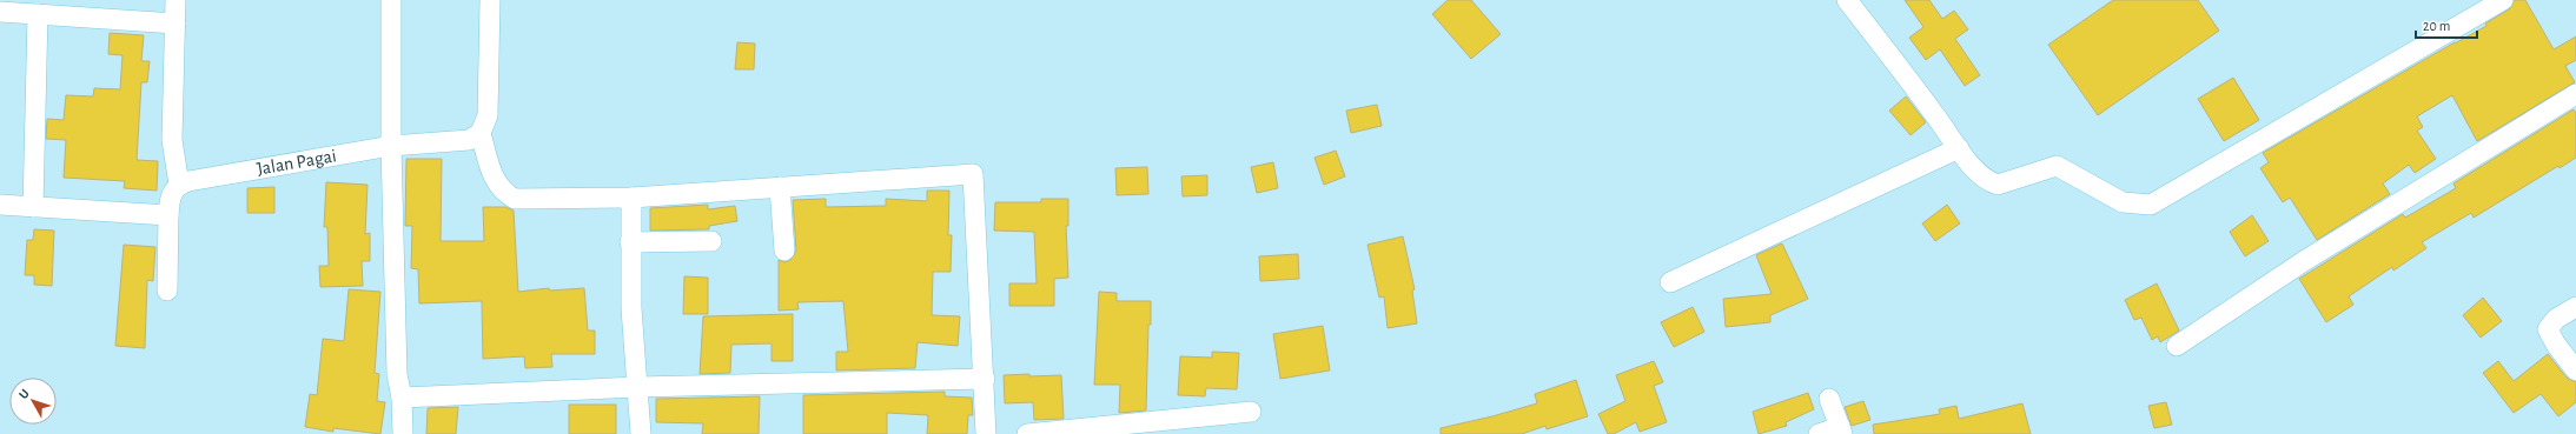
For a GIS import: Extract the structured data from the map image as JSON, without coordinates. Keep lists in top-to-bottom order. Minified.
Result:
{"streets":{"street":["Jalan Pagai"]},"scale_bar":"20 m","north":"top left"}
